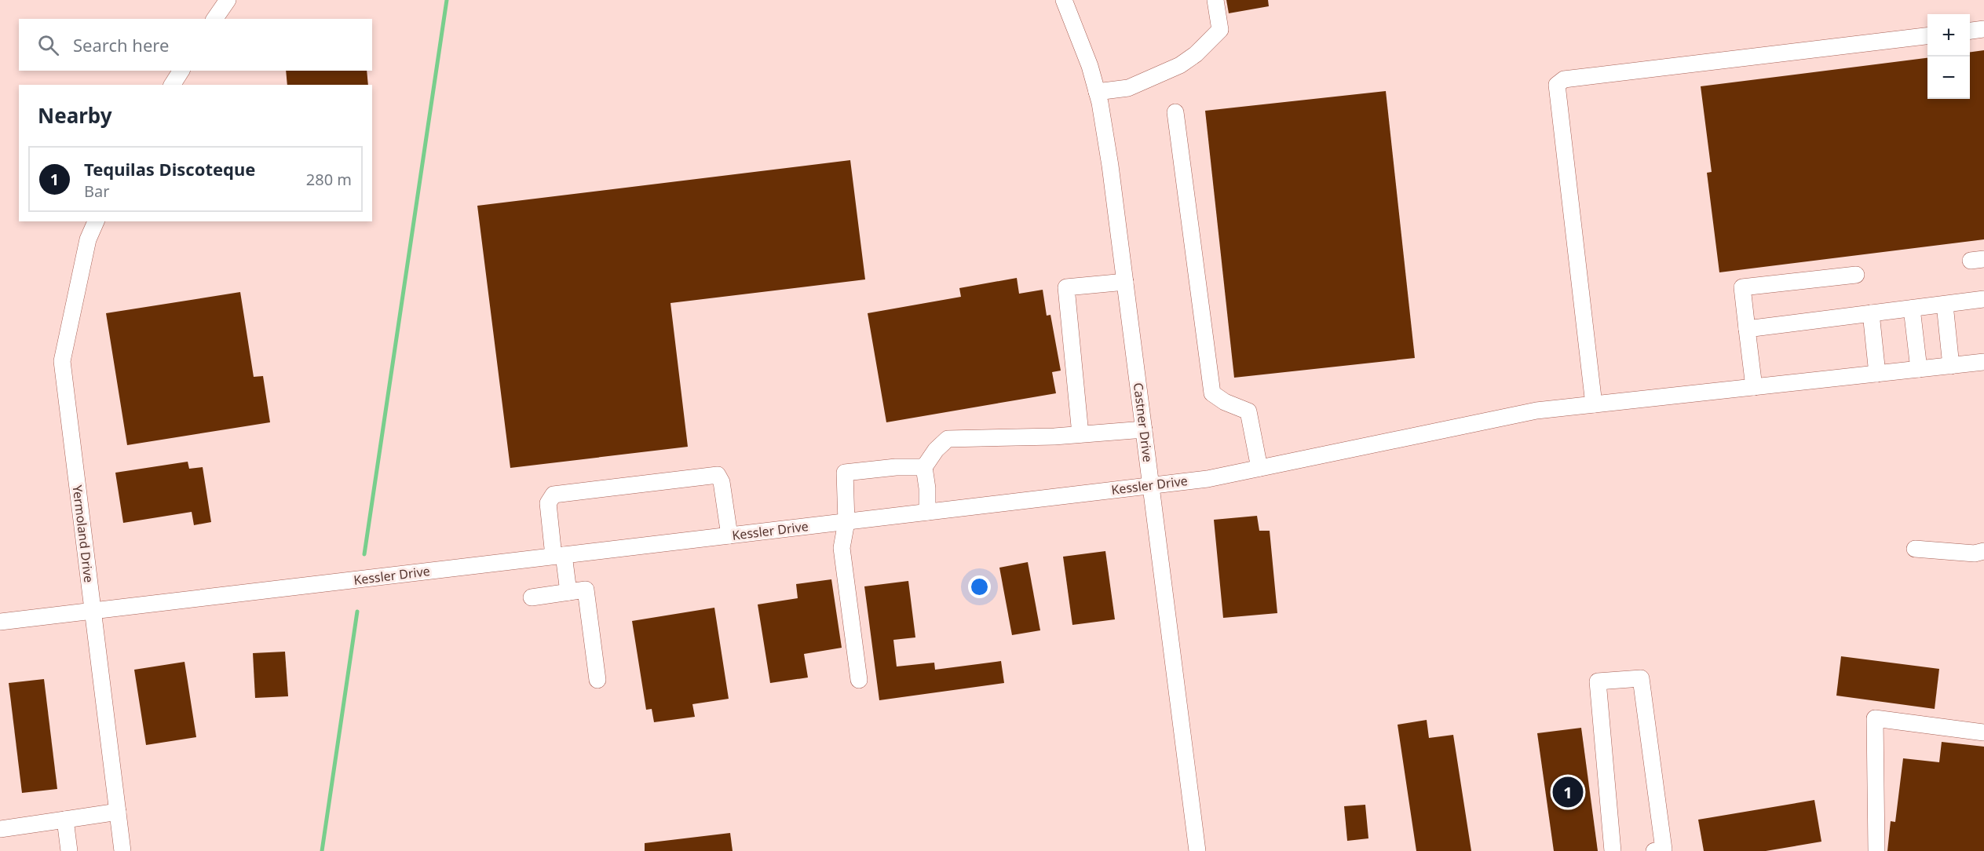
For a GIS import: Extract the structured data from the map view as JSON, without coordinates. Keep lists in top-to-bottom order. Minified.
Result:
{"streets":{"street":["Castner Drive","Kessler Drive","Yermoland Drive"]},"crossings":[["Castner Drive","Kessler Drive"],["Kessler Drive","Yermoland Drive"]],"page":{"map_buttons":["+","−"],"search":"Search here","heading":"Nearby","list":[{"mark":"1","name":"Tequilas Discoteque","note":"Bar","value":"280 m"}],"pins":"1"}}
